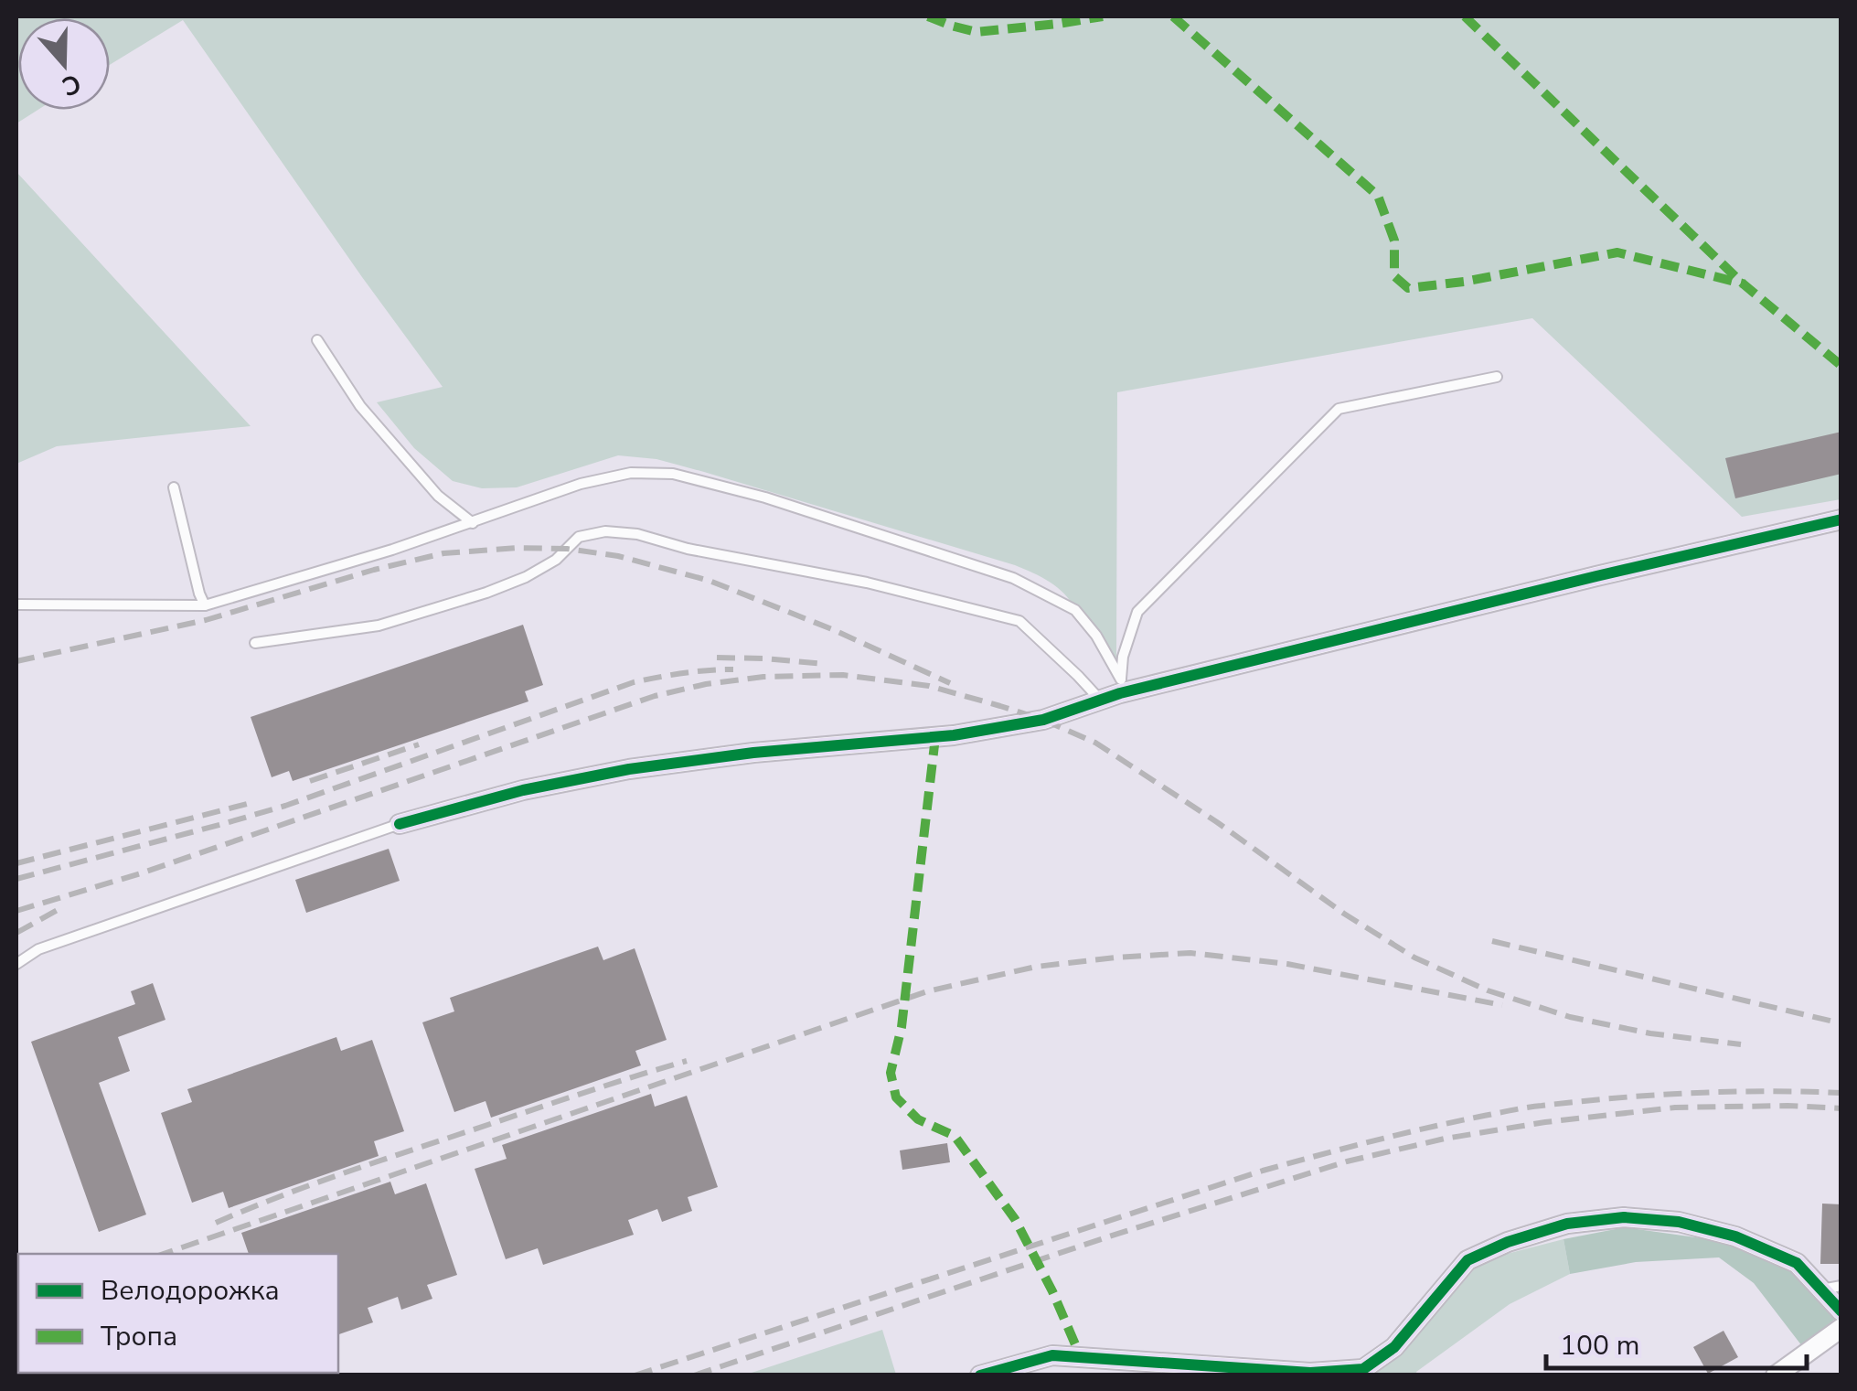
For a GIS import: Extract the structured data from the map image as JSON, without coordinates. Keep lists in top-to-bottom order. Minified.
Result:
{"legend":["Велодорожка","Тропа"],"scale_bar":"100 m","north":"bottom"}
